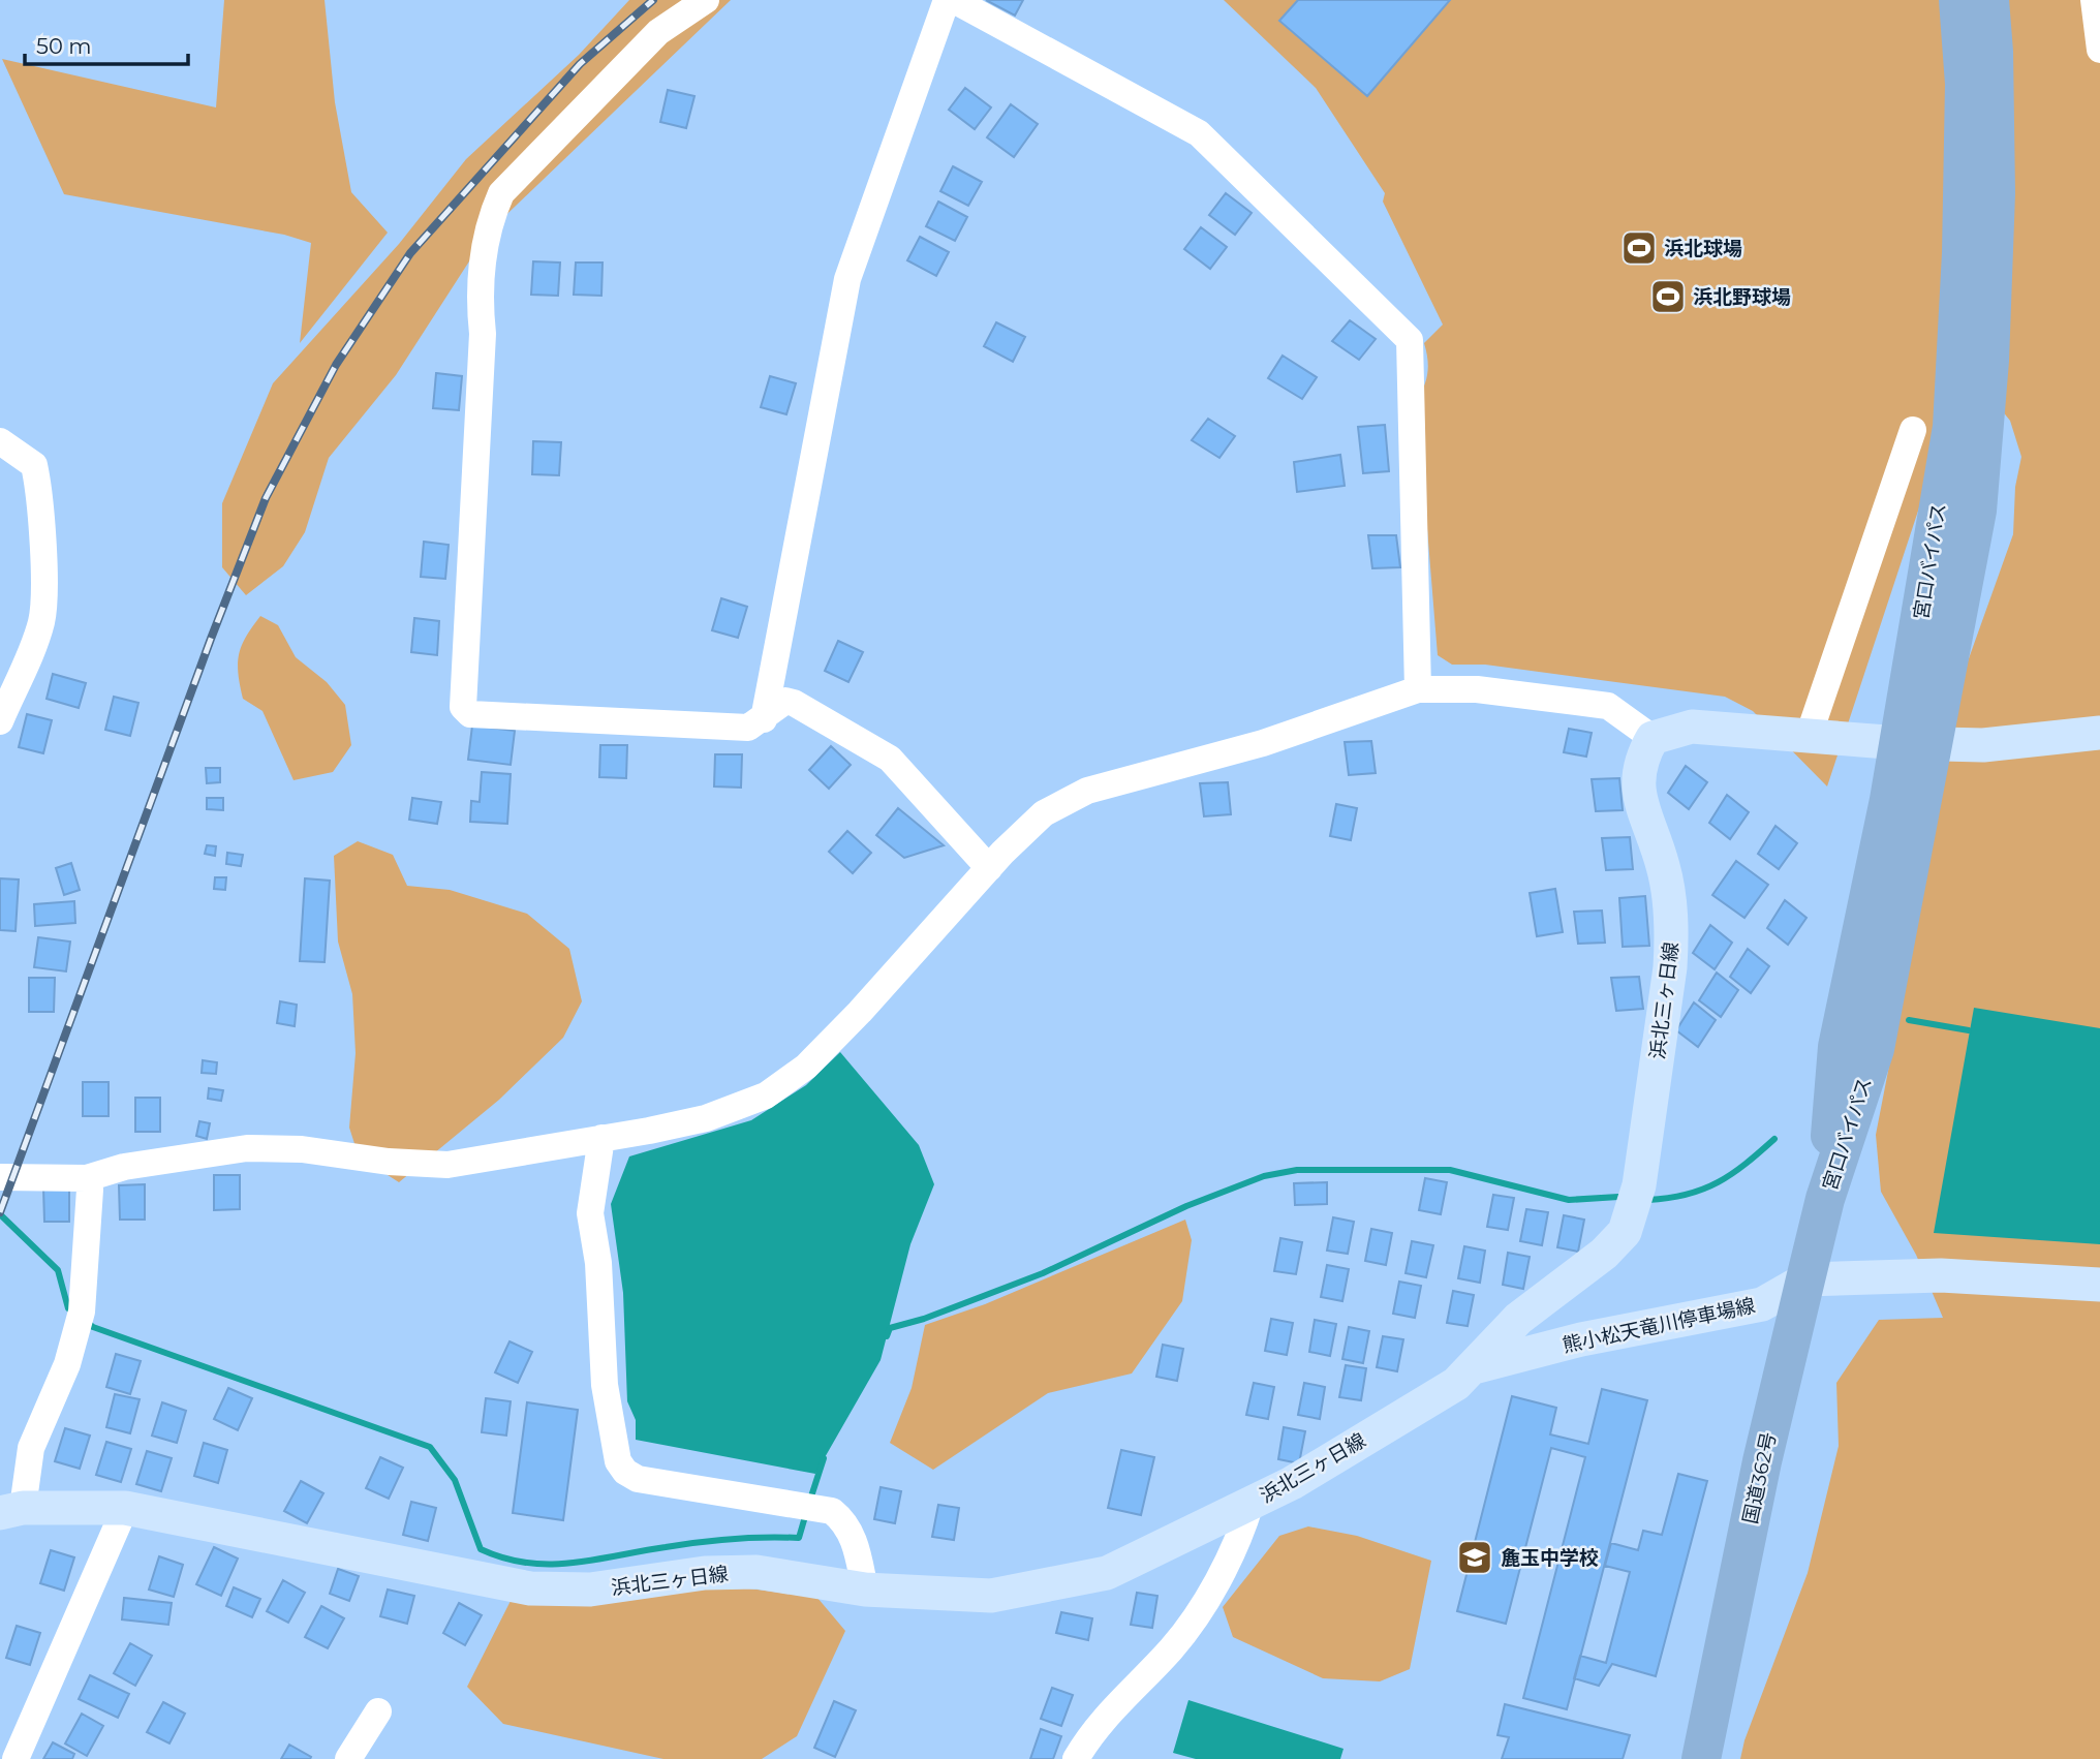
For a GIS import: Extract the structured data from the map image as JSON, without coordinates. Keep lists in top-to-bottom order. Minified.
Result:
{"streets":{"highway":["宮口バイパス","国道362号"],"main road":["浜北三ヶ日線","熊小松天竜川停車場線"]},"crossings":[["宮口バイパス","国道362号"],["浜北三ヶ日線","熊小松天竜川停車場線"],["熊小松天竜川停車場線","国道362号"]],"places":{"sports":["浜北球場","浜北野球場"],"school or university":["麁玉中学校"]},"scale_bar":"50 m"}
